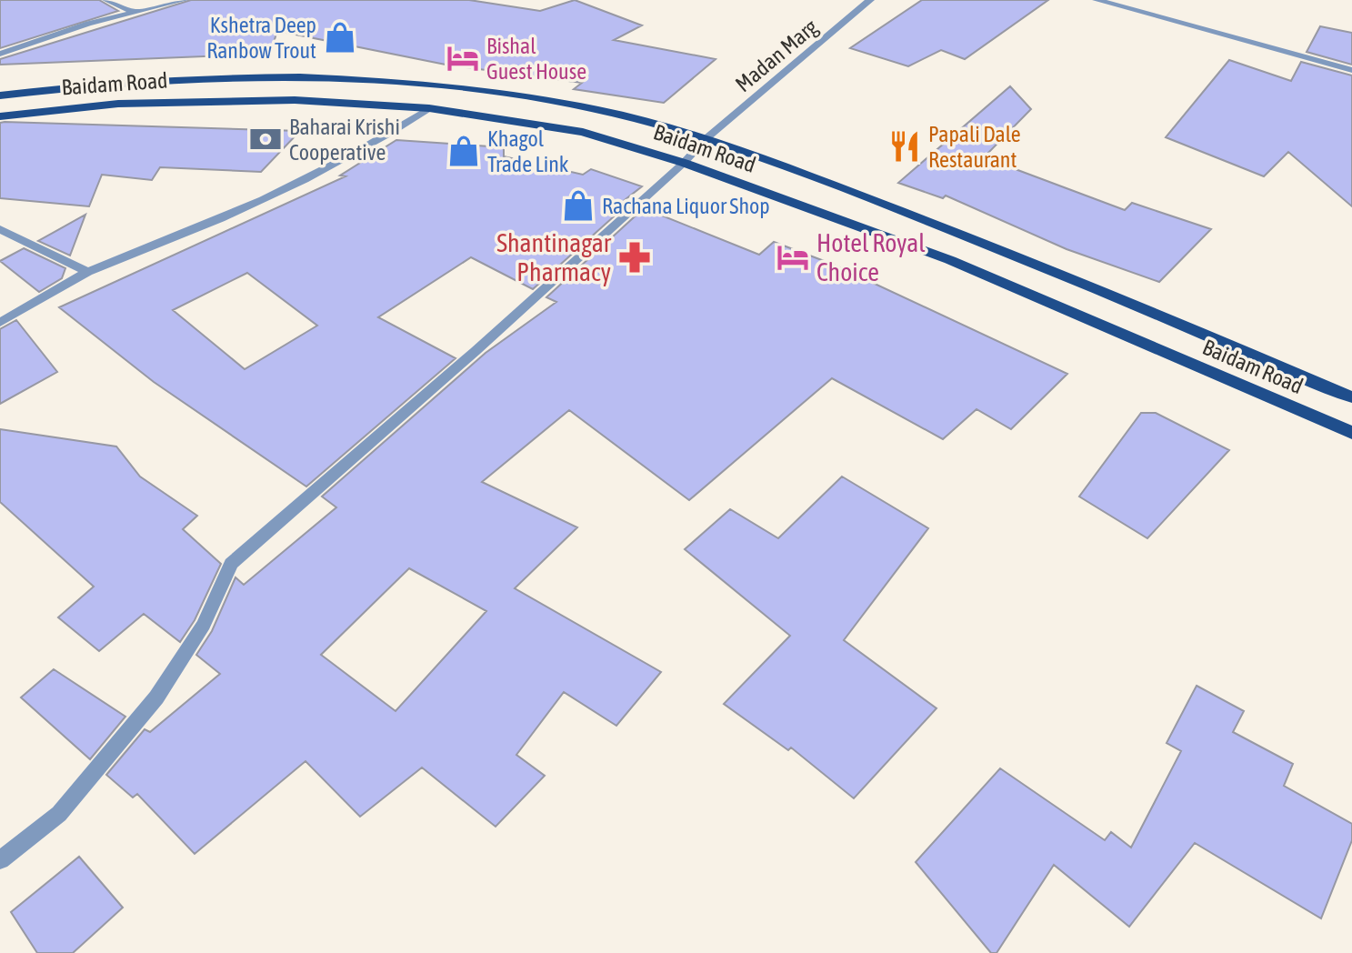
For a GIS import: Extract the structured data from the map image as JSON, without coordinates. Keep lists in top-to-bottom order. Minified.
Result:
{"streets":{"main road":["Baidam Road"],"street":["Madan Marg"]},"crossings":[["Madan Marg","Baidam Road"]],"places":{"shop":["Kshetra Deep Ranbow Trout","Khagol Trade Link","Rachana Liquor Shop"],"hotel":["Bishal Guest House","Hotel Royal Choice"],"bank":["Baharai Krishi Cooperative"],"restaurant":["Papali Dale Restaurant"],"pharmacy":["Shantinagar Pharmacy"]}}
